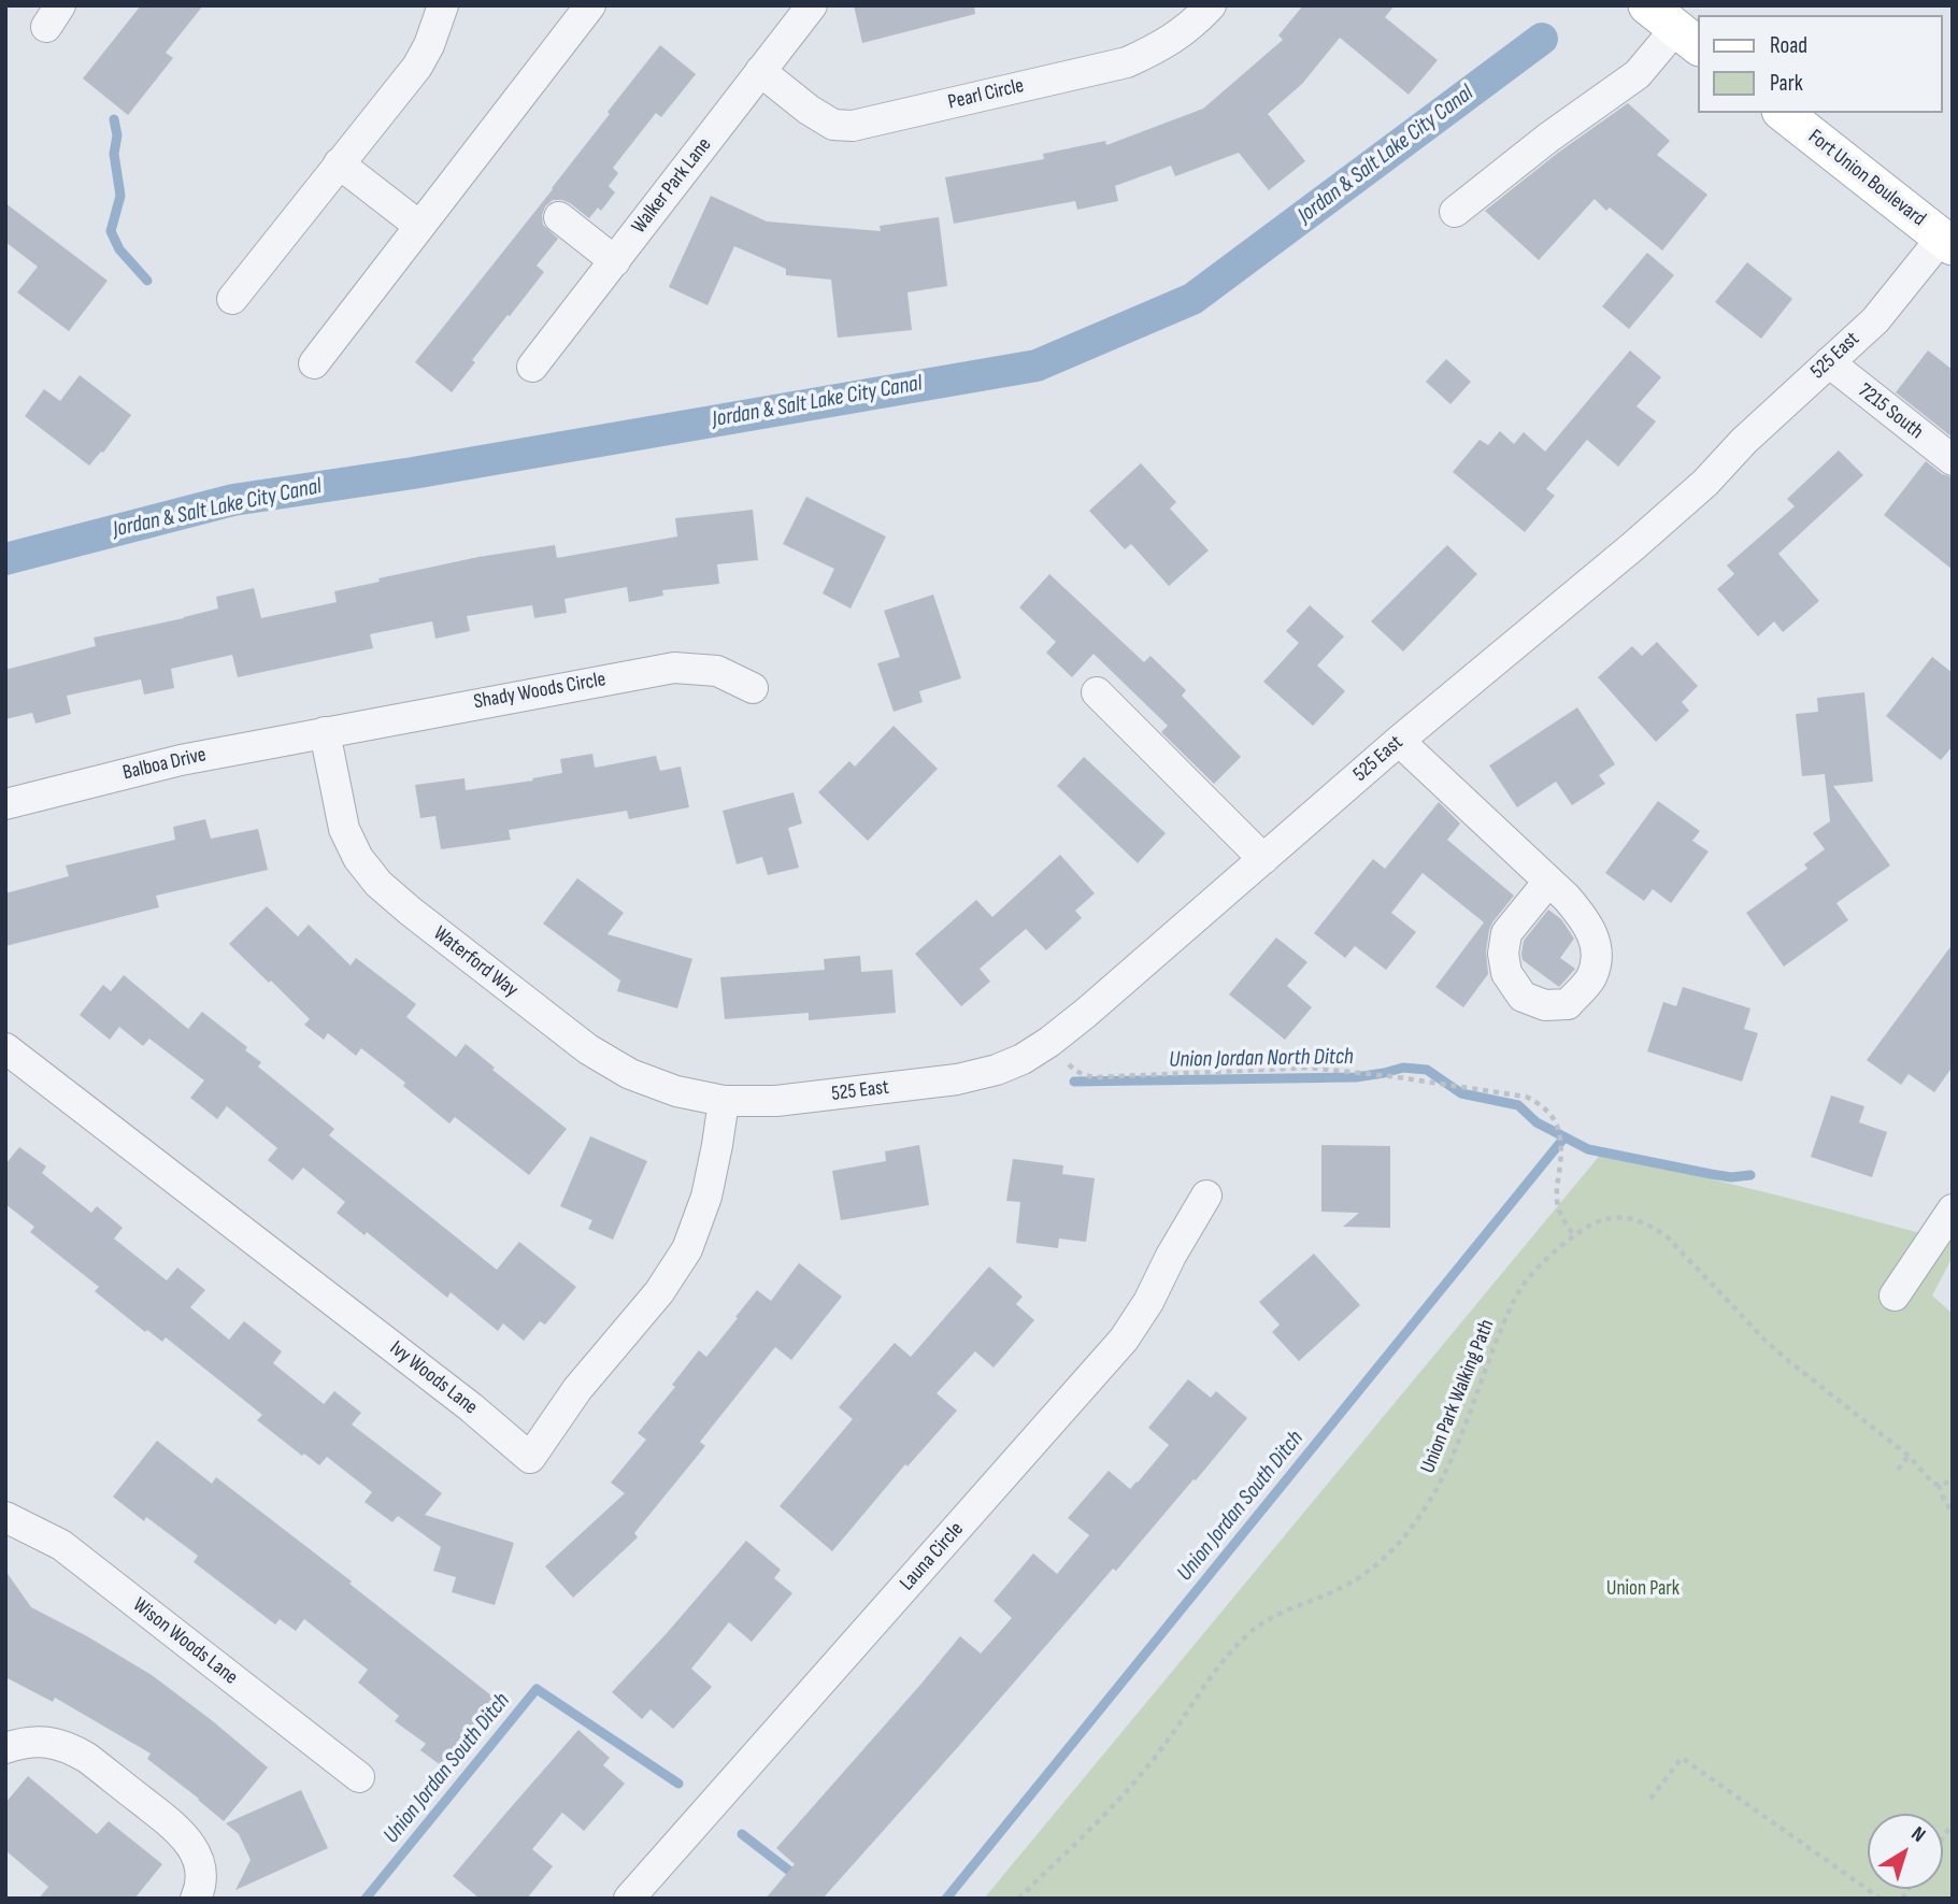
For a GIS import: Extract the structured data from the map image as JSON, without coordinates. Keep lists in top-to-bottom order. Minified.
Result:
{"streets":{"main road":["Fort Union Boulevard"],"street":["Pearl Circle","Walker Park Lane","525 East","7215 South","Shady Woods Circle","Balboa Drive","Waterford Way","Ivy Woods Lane","Launa Circle","Wison Woods Lane"],"path":["Union Park Walking Path"]},"crossings":[["Pearl Circle","Walker Park Lane"],["Fort Union Boulevard","525 East"],["525 East","7215 South"],["525 East","Waterford Way"],["525 East","Ivy Woods Lane"],["Shady Woods Circle","Balboa Drive"],["Shady Woods Circle","Waterford Way"],["Balboa Drive","Waterford Way"],["Waterford Way","Ivy Woods Lane"]],"water":["Jordan & Salt Lake City Canal","Union Jordan North Ditch","Union Jordan South Ditch"],"parks":["Union Park"],"legend":["Road","Park"],"north":"top right"}
